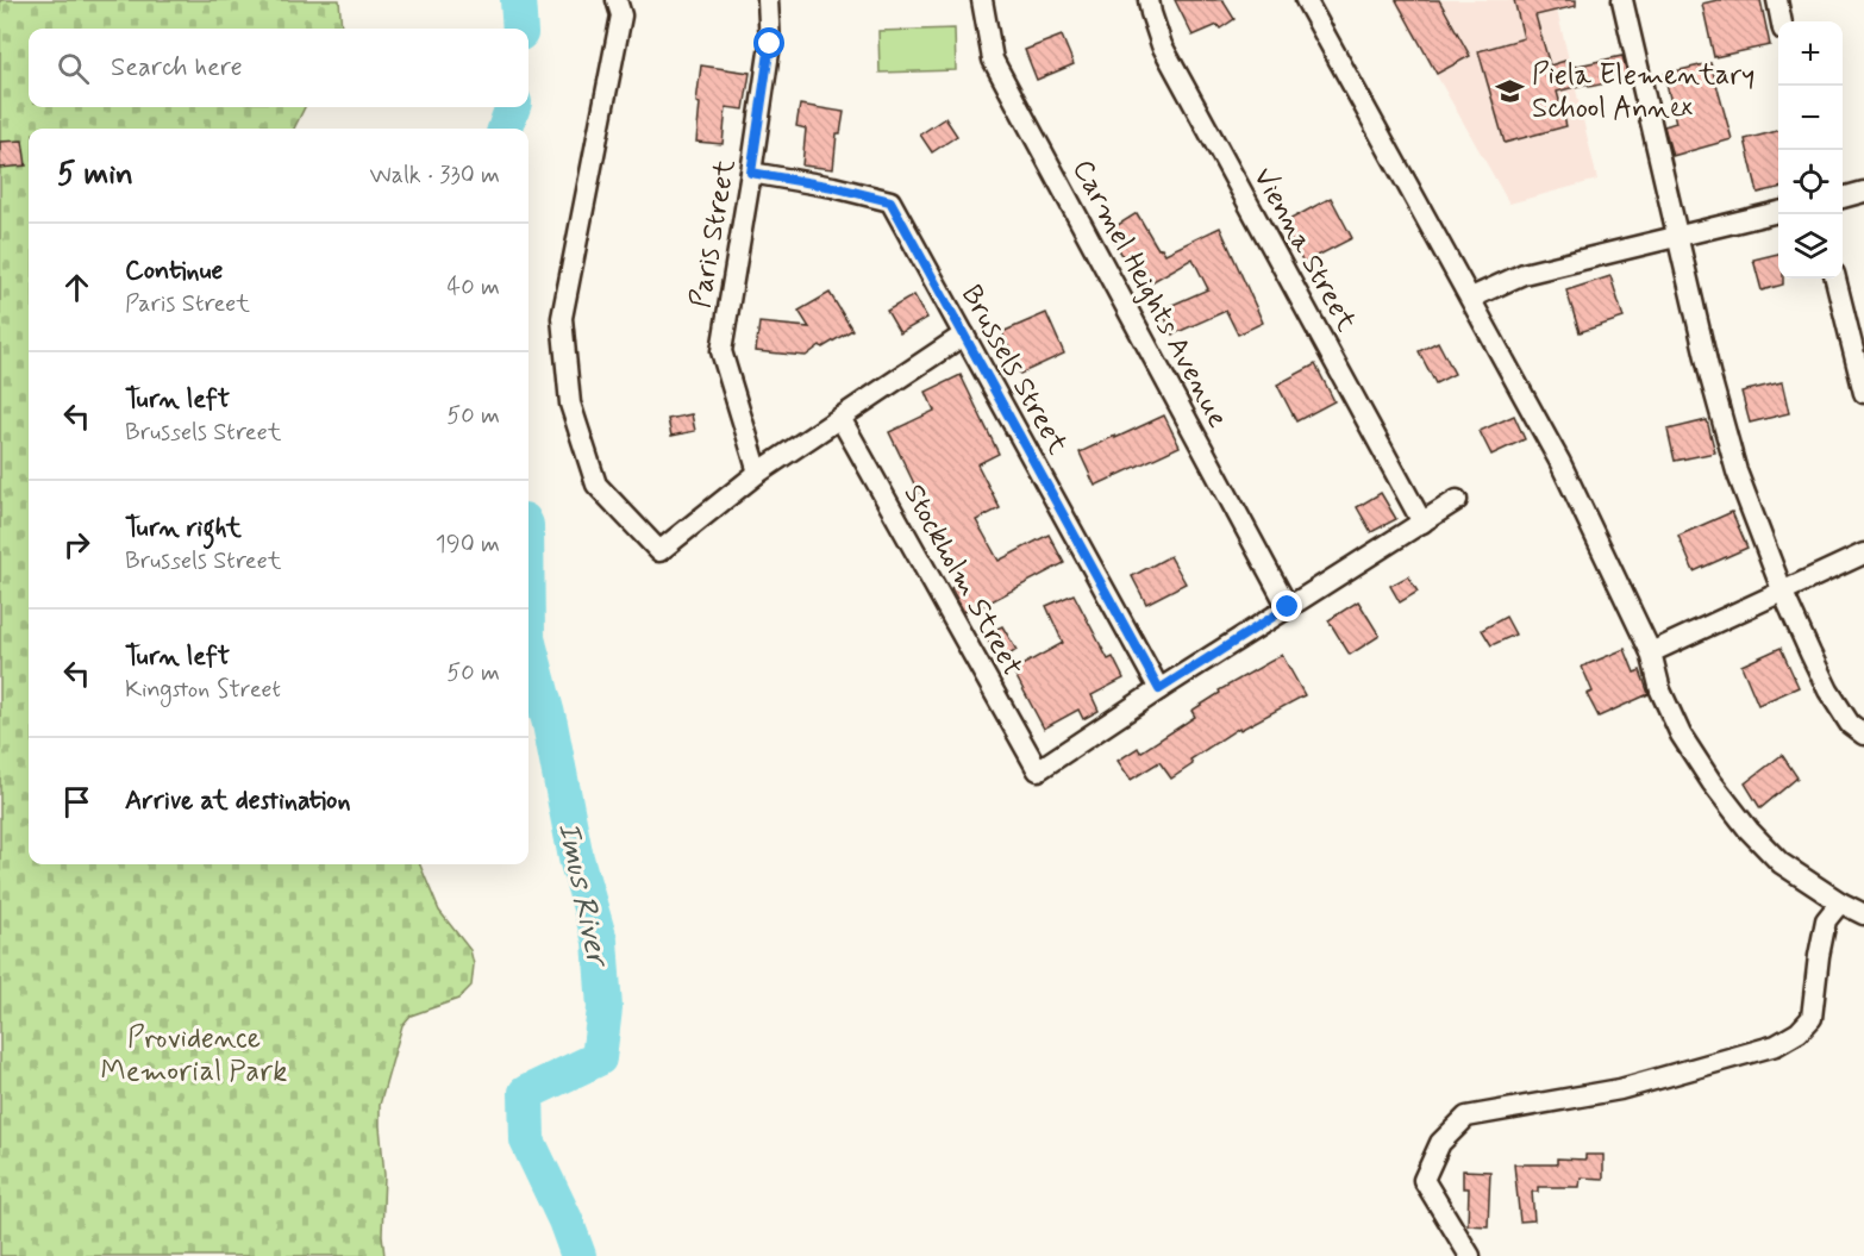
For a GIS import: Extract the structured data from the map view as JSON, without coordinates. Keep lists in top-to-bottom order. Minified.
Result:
{"streets":{"street":["Paris Street","Vienna Street","Carmel Heights Avenue","Brussels Street","Stockholm Street"]},"crossings":[["Paris Street","Brussels Street"],["Brussels Street","Stockholm Street"]],"water":["Imus River"],"parks":["Providence Memorial Park"],"places":{"school or university":["Piela Elementary School Annex"]},"page":{"map_buttons":["+","−"],"search":"Search here","heading":["5 min","Walk · 330 m"],"list":[["Continue","Paris Street","40 m"],["Turn left","Brussels Street","50 m"],["Turn right","Brussels Street","190 m"],["Turn left","Kingston Street","50 m"],"Arrive at destination"]}}
